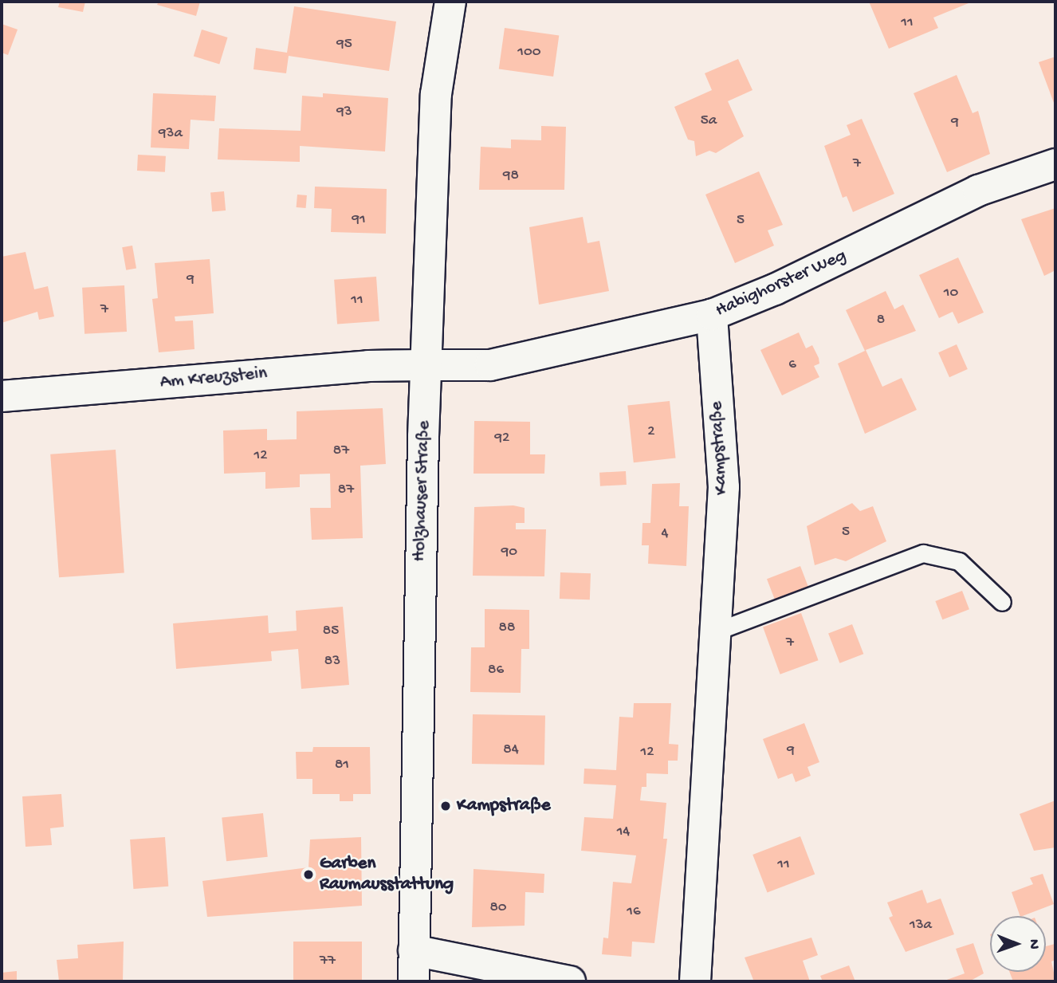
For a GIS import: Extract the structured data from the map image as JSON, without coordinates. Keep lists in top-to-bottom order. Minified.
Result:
{"streets":{"street":["Habighorster Weg","Am Kreuzstein","Kampstraße","Holzhauser Straße"]},"crossings":[["Habighorster Weg","Am Kreuzstein"],["Habighorster Weg","Kampstraße"],["Habighorster Weg","Holzhauser Straße"],["Am Kreuzstein","Holzhauser Straße"]],"places":["Kampstraße","Garben Raumausstattung"],"house_numbers":["11","95","100","93","5a","9","93a","7","98","91","5","9","10","11","7","8","6","2","92","87","12","87","5","4","90","88","85","7","83","86","84","9","12","81","14","11","80","16","13a","77"],"north":"right"}
